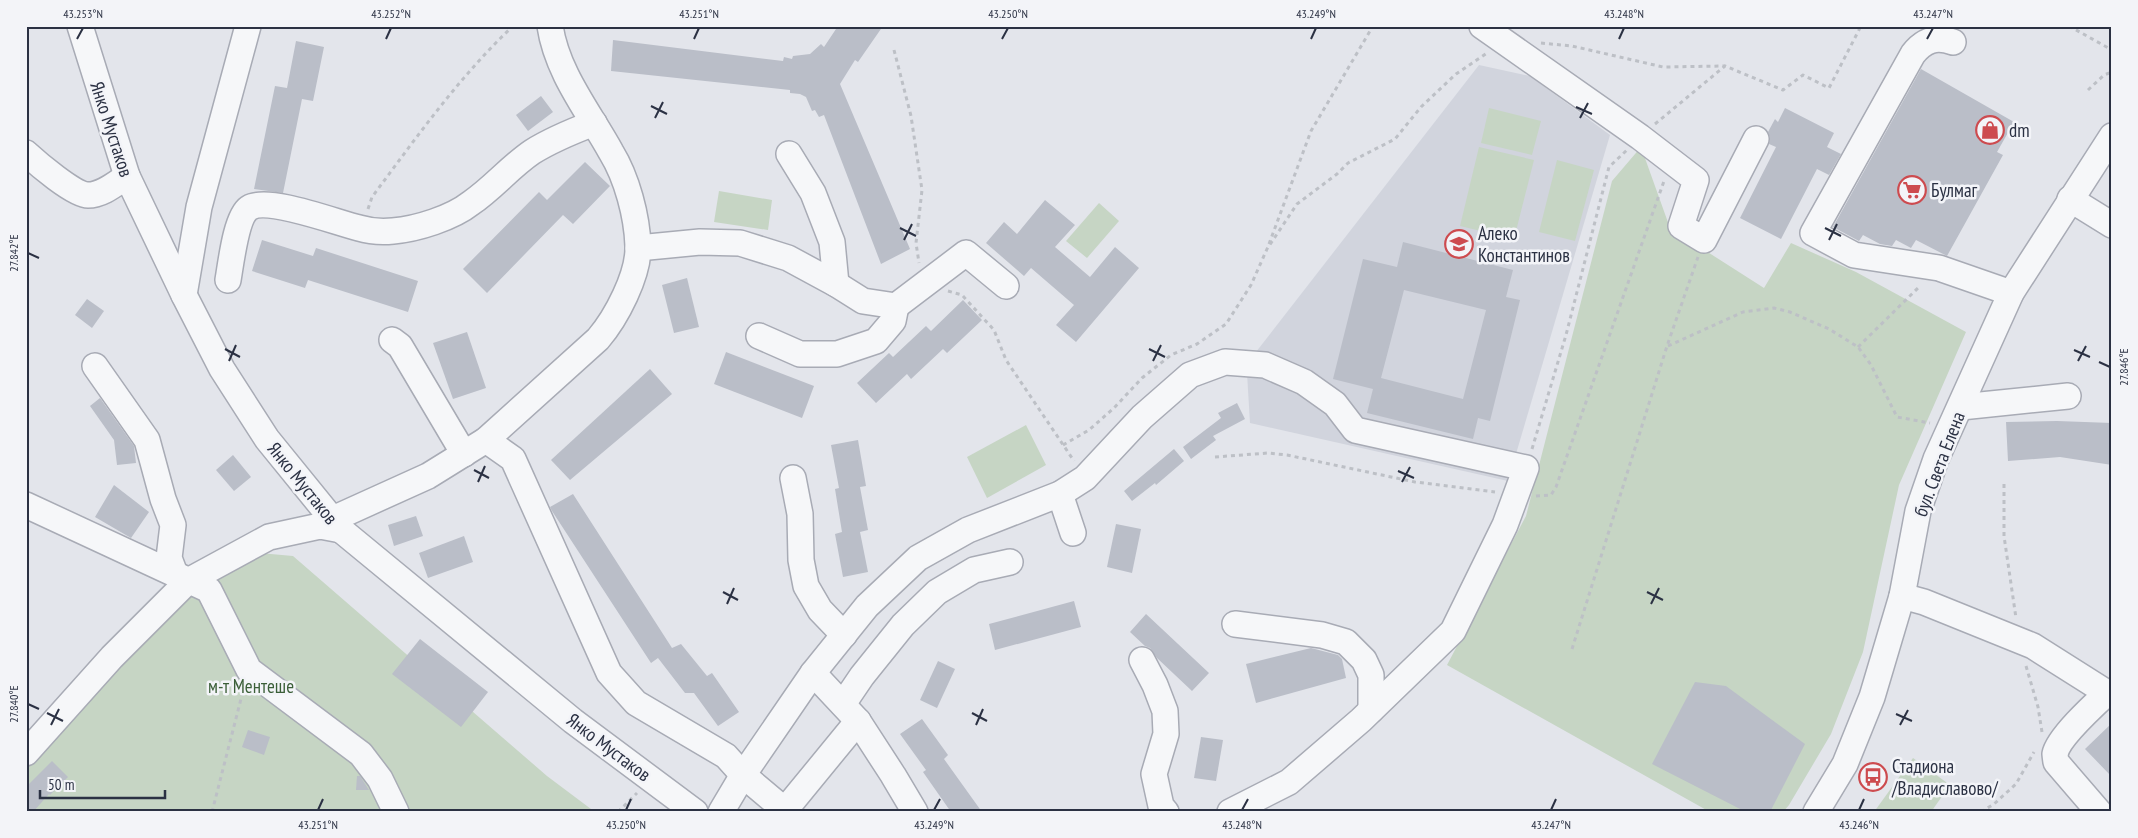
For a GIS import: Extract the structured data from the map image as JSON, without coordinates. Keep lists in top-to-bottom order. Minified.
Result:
{"streets":{"street":["Янко Мустаков","бул. Света Елена"]},"parks":["м-т Ментeше"],"places":{"shop":["dm"],"supermarket":["Булмаг"],"school or university":["Алеко Константинов"],"bus stop":["Стадиона /Владиславово/"]},"scale_bar":"50 m","coordinates":["43.253°N","43.252°N","43.251°N","43.250°N","43.249°N","43.248°N","43.247°N","27.842°E","27.846°E","27.840°E","43.246°N"]}
